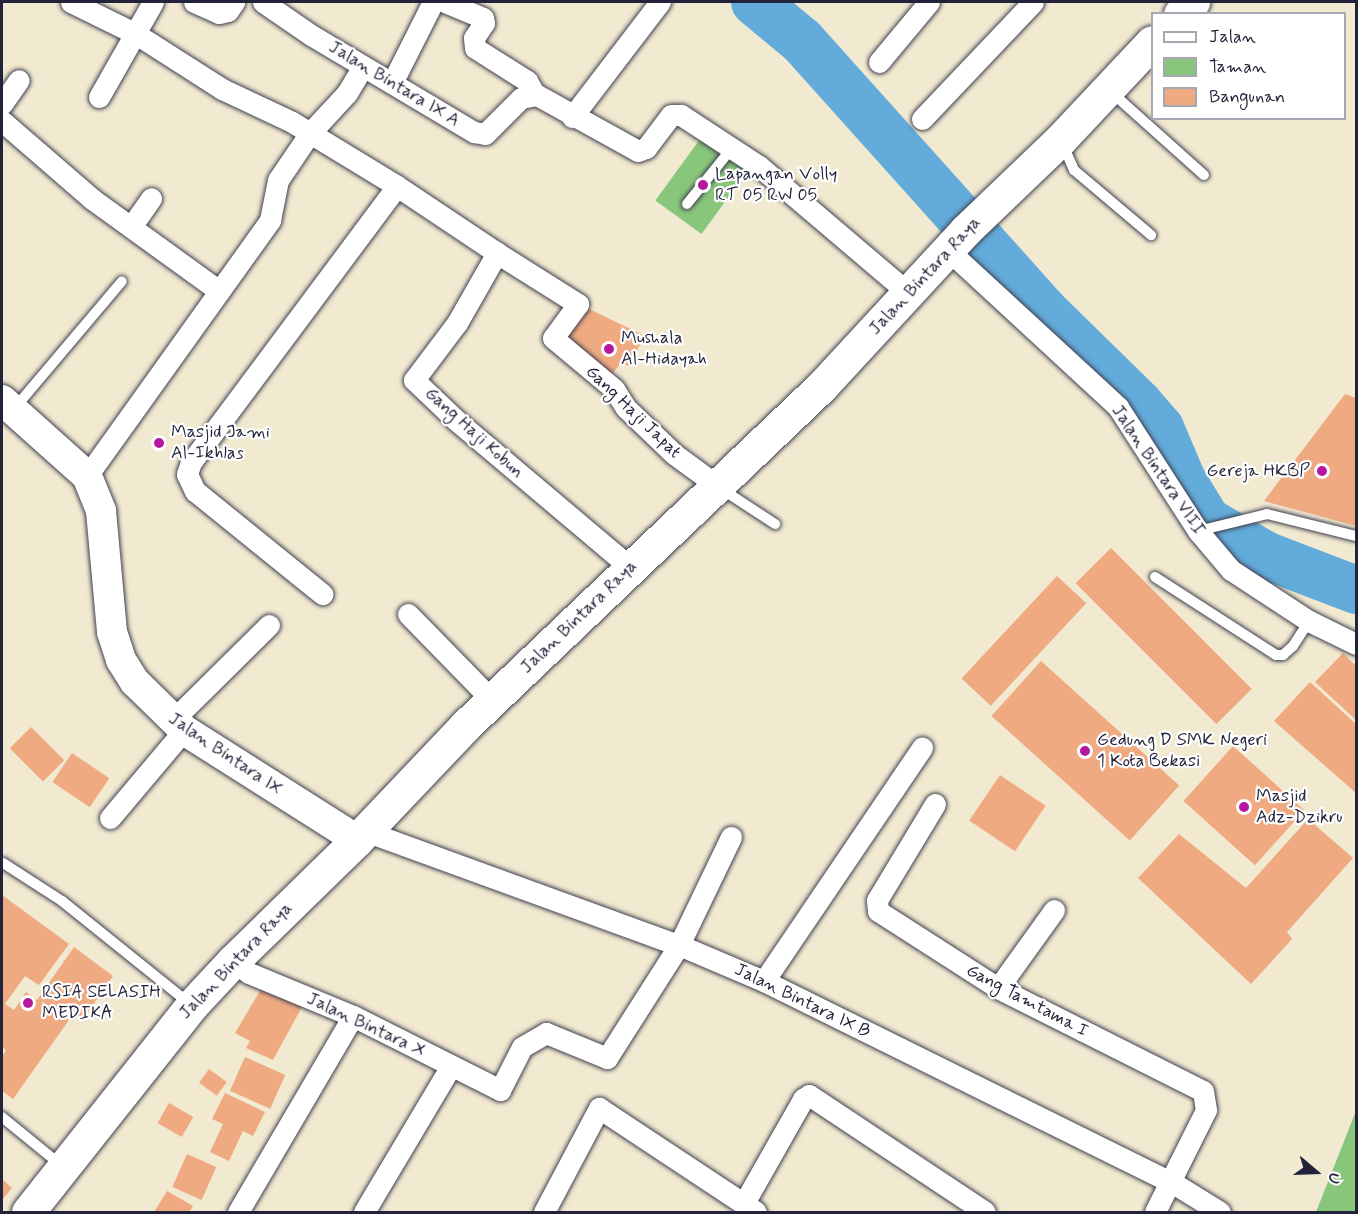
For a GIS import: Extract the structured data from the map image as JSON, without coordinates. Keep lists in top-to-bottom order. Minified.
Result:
{"streets":{"main road":["Jalan Bintara Raya"],"street":["Jalan Bintara IX A","Gang Haji Japat","Gang Haji Kobun","Jalan Bintara VIII","Jalan Bintara IX","Jalan Bintara IX B","Gang Tamtama I","Jalan Bintara X"]},"crossings":[["Jalan Bintara Raya","Gang Haji Japat"],["Jalan Bintara Raya","Gang Haji Kobun"],["Jalan Bintara Raya","Jalan Bintara VIII"],["Jalan Bintara Raya","Jalan Bintara IX"],["Jalan Bintara Raya","Jalan Bintara IX B"],["Jalan Bintara Raya","Jalan Bintara X"],["Gang Haji Japat","Gang Haji Kobun"],["Jalan Bintara IX","Jalan Bintara IX B"],["Jalan Bintara IX B","Gang Tamtama I"],["Jalan Bintara IX B","Jalan Bintara X"]],"places":["Lapangan Volly RT 05 RW 05","Mushala Al-Hidayah","Masjid Jami Al-Ikhlas","Gereja HKBP","Gedung D SMK Negeri 1 Kota Bekasi","Masjid Adz-Dzikru","RSIA SELASIH MEDIKA"],"legend":["Jalan","Taman","Bangunan"],"north":"right"}
